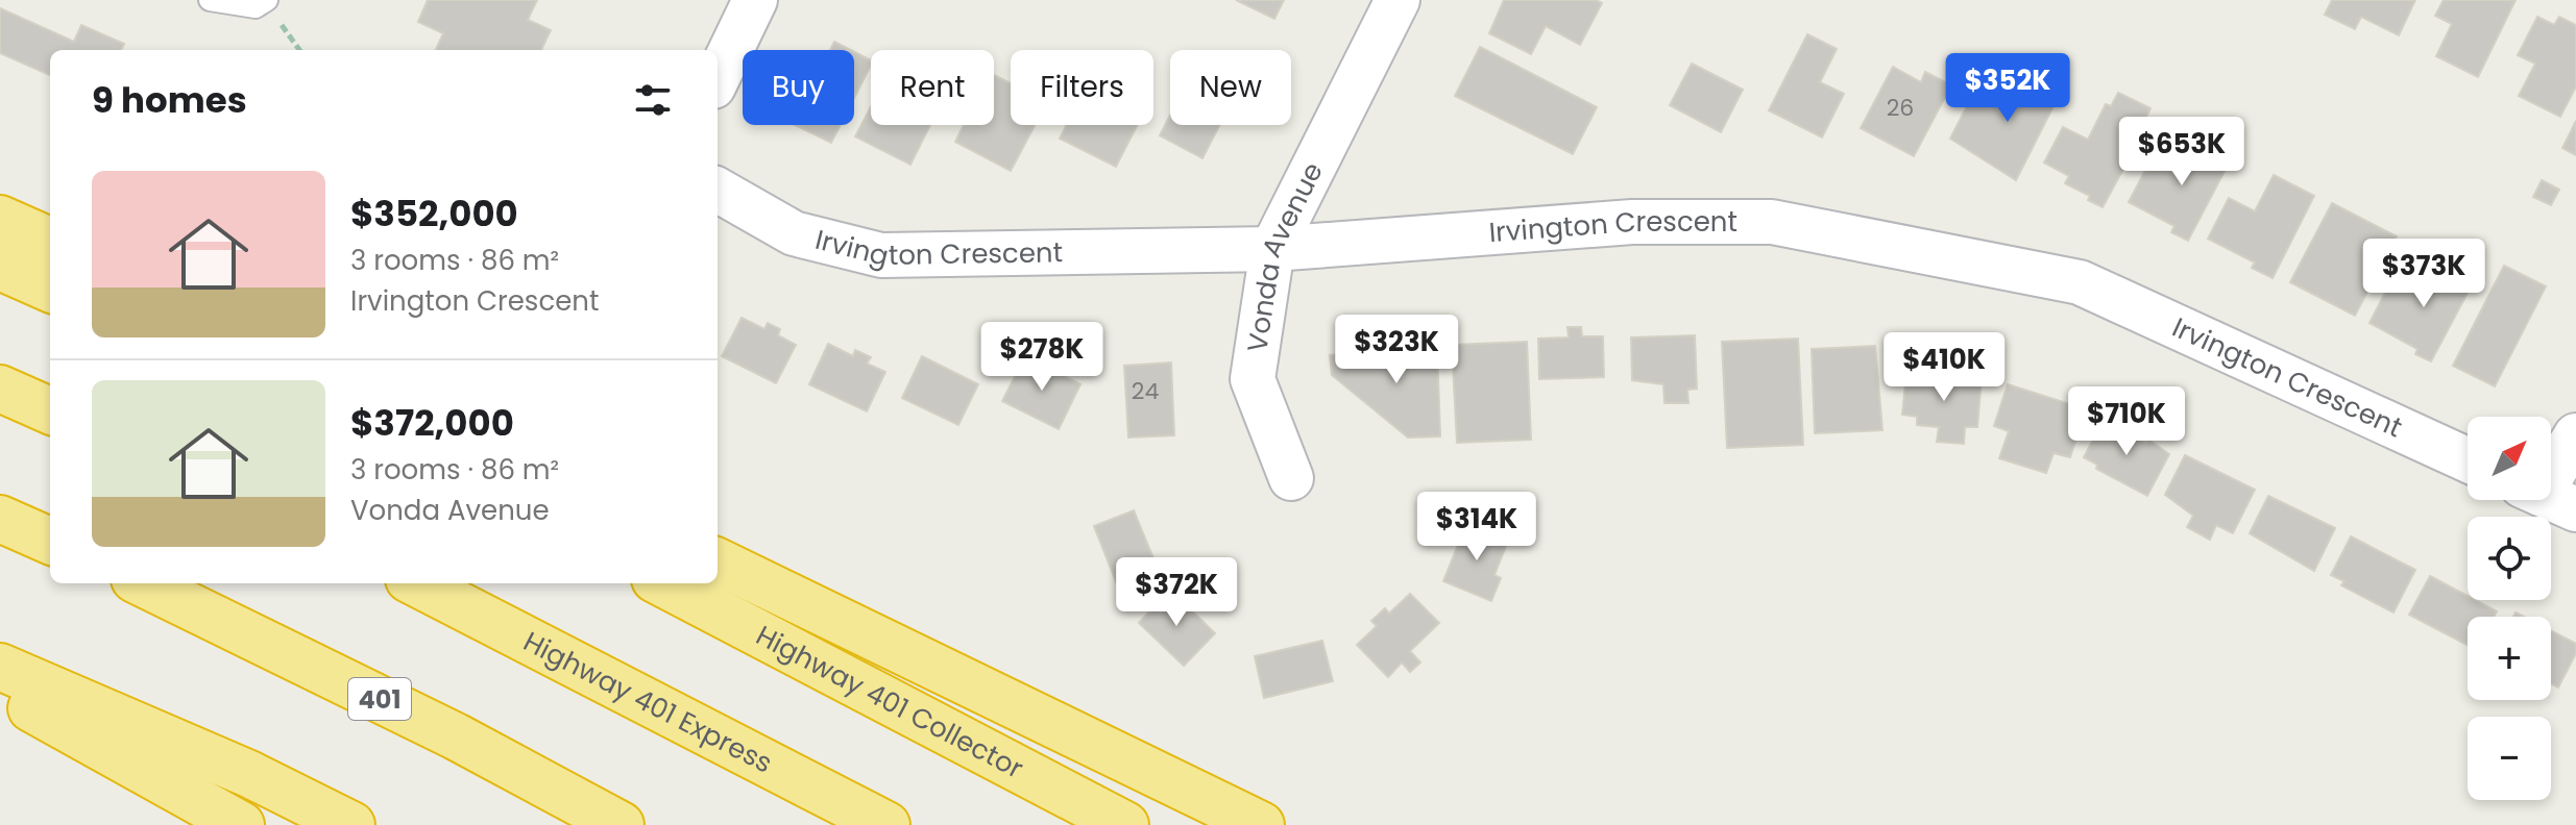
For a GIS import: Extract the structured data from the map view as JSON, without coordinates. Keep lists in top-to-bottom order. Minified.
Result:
{"streets":{"highway":["401","Highway 401 Express","Highway 401 Collector"],"street":["Irvington Crescent","Vonda Avenue"]},"crossings":[["Irvington Crescent","Vonda Avenue"]],"house_numbers":["26","24"],"north":"top right","page":{"chip":["Buy","Rent","Filters","New"],"heading":"9 homes","price":["$352K","$653K","$373K","$323K","$278K","$410K","$710K","$314K","$372K"],"list":[{"name":"$352,000","note":"3 rooms · 86 m² · Irvington Crescent"},{"name":"$372,000","note":"3 rooms · 86 m² · Vonda Avenue"}],"map_buttons":["+","−"]}}
